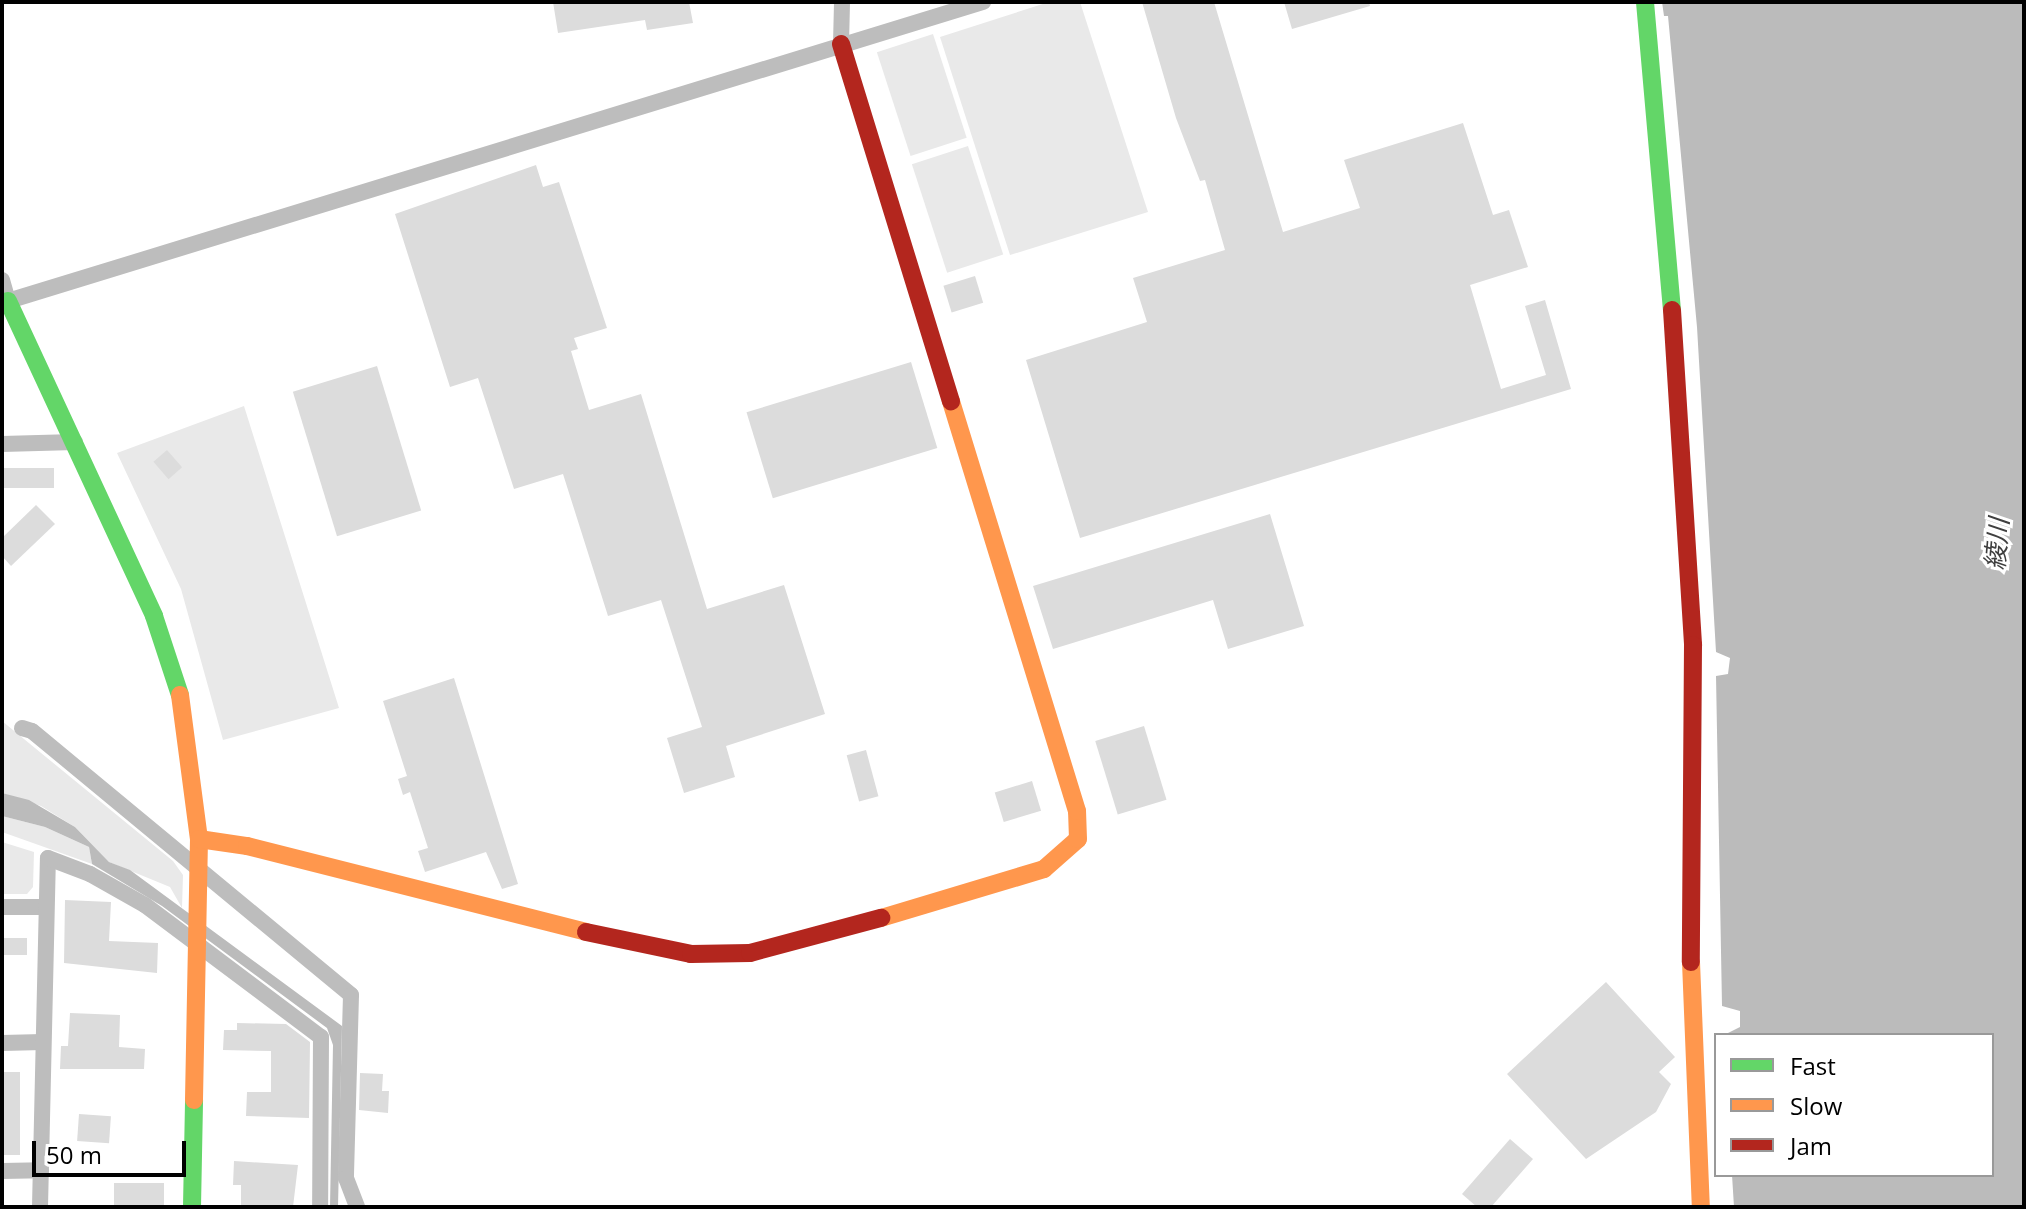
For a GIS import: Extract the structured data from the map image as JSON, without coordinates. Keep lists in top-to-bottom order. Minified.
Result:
{"water":["綾川"],"legend":["Fast","Slow","Jam"],"scale_bar":"50 m"}
